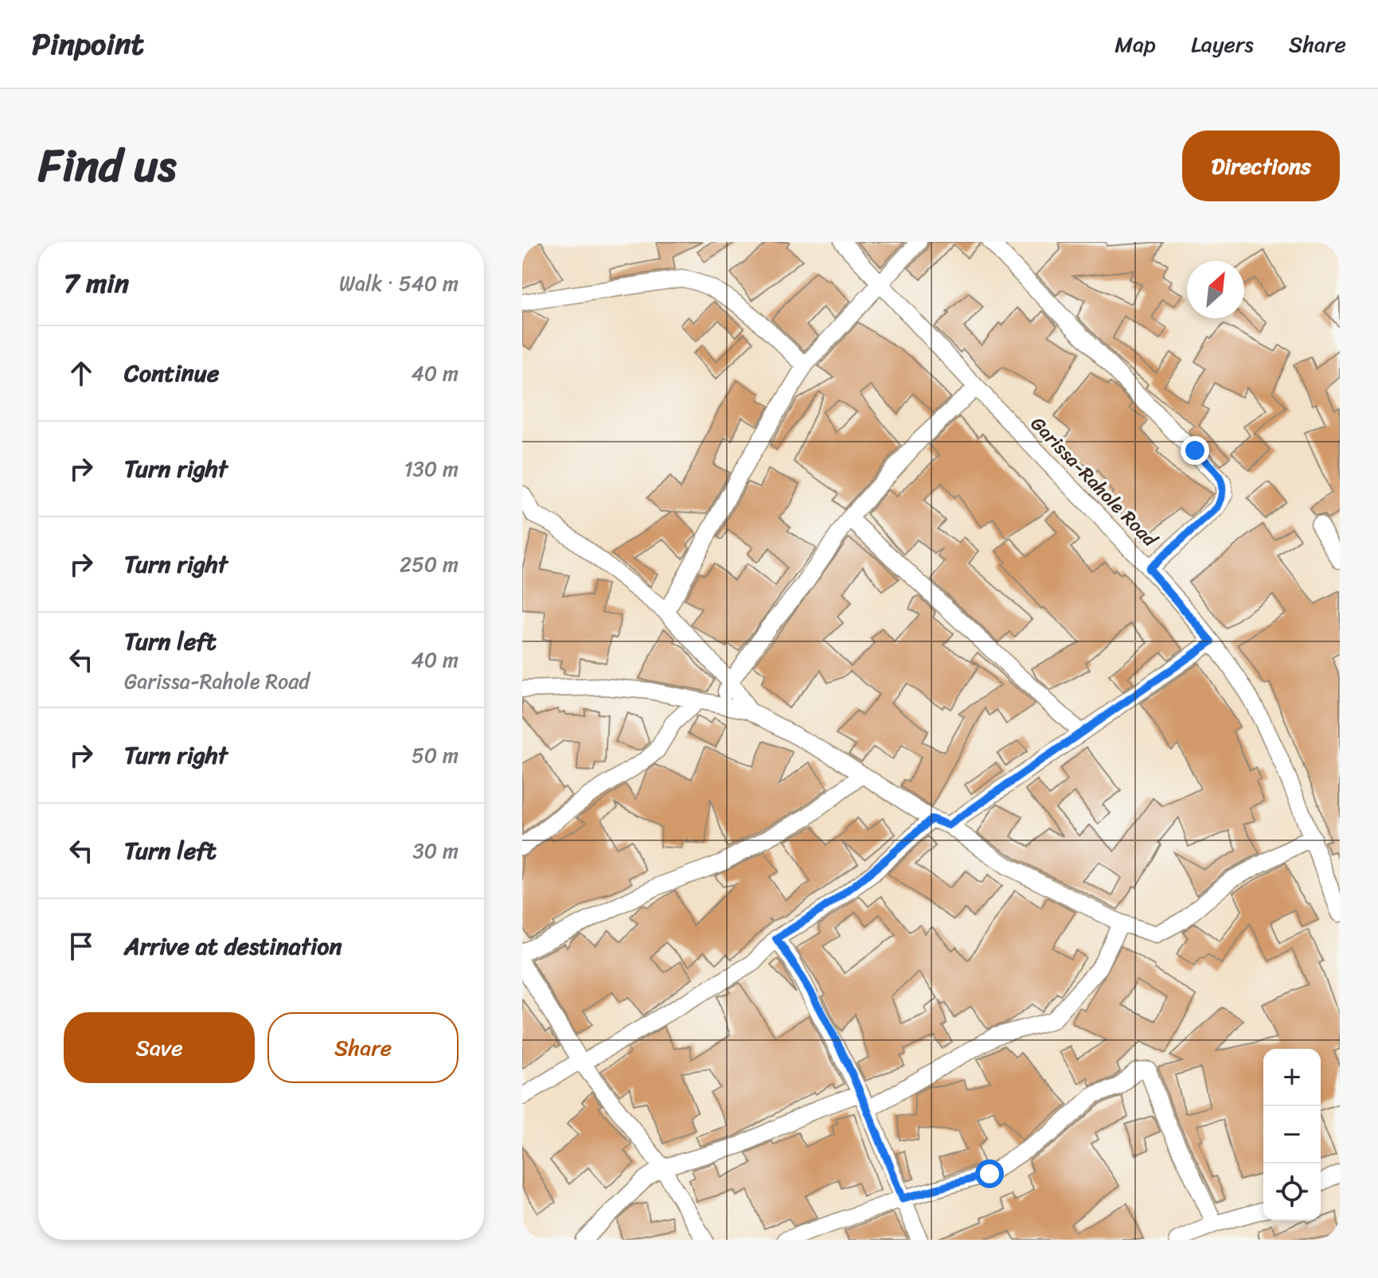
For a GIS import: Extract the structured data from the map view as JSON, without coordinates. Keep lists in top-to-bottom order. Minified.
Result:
{"streets":{"street":["Garissa-Rahole Road"]},"north":"top right","page":{"header":"Pinpoint","nav":["Map","Layers","Share"],"title":"Find us","buttons":["Directions",["Save","Share"]],"heading":["7 min","Walk · 540 m"],"list":[["Continue","40 m"],["Turn right","130 m"],["Turn right","250 m"],["Turn left","Garissa-Rahole Road","40 m"],["Turn right","50 m"],["Turn left","30 m"],"Arrive at destination"],"map_buttons":["+","−"]}}
